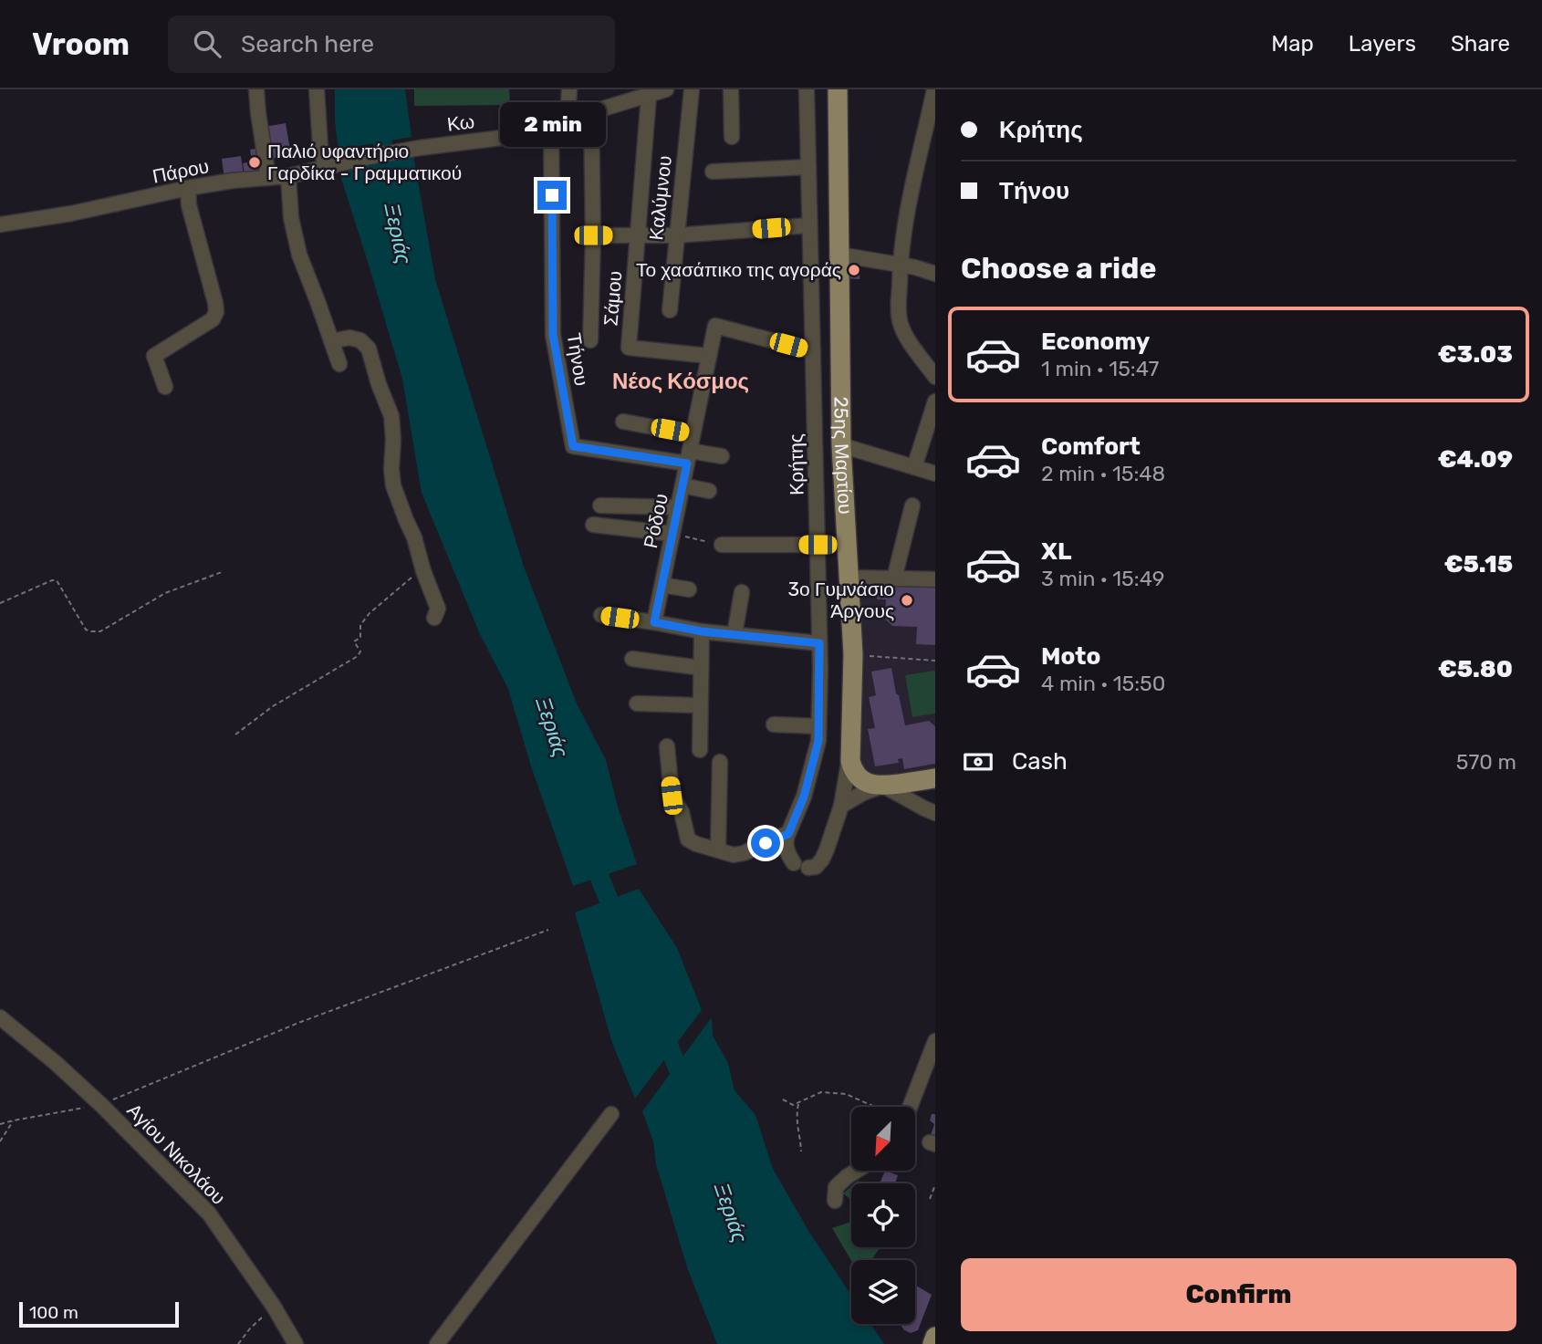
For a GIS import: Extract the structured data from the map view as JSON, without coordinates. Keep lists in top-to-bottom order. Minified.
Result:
{"streets":{"main road":["25ης Μαρτίου"],"street":["Κω","Πάρου","Καλύμνου","Σάμου","Τήνου","Κρήτης","Ρόδου","Αγίου Νικολάου"]},"crossings":[["Κω","Πάρου"],["Κω","Σάμου"],["Κω","Τήνου"],["Σάμου","Ρόδου"],["Τήνου","Ρόδου"],["Κρήτης","Ρόδου"]],"districts":["Νέος Κόσμος"],"water":["Ξεριάς"],"places":["Παλιό υφαντήριο Γαρδίκα - Γραμματικού","Το χασάπικο της αγοράς","3ο Γυμνάσιο Άργους"],"scale_bar":"100 m","north":"bottom left","page":{"header":"Vroom","search":"Search here","nav":["Map","Layers","Share"],"banner":["Κρήτης","Τήνου"],"bubble":"2 min","heading":"Choose a ride","list":[{"name":"Economy","note":"1 min · 15:47","value":"€3.03"},{"name":"Comfort","note":"2 min · 15:48","value":"€4.09"},{"name":"XL","note":"3 min · 15:49","value":"€5.15"},{"name":"Moto","note":"4 min · 15:50","value":"€5.80"}],"pay":["Cash","570 m"],"buttons":"Confirm","scale":"100 m"}}
